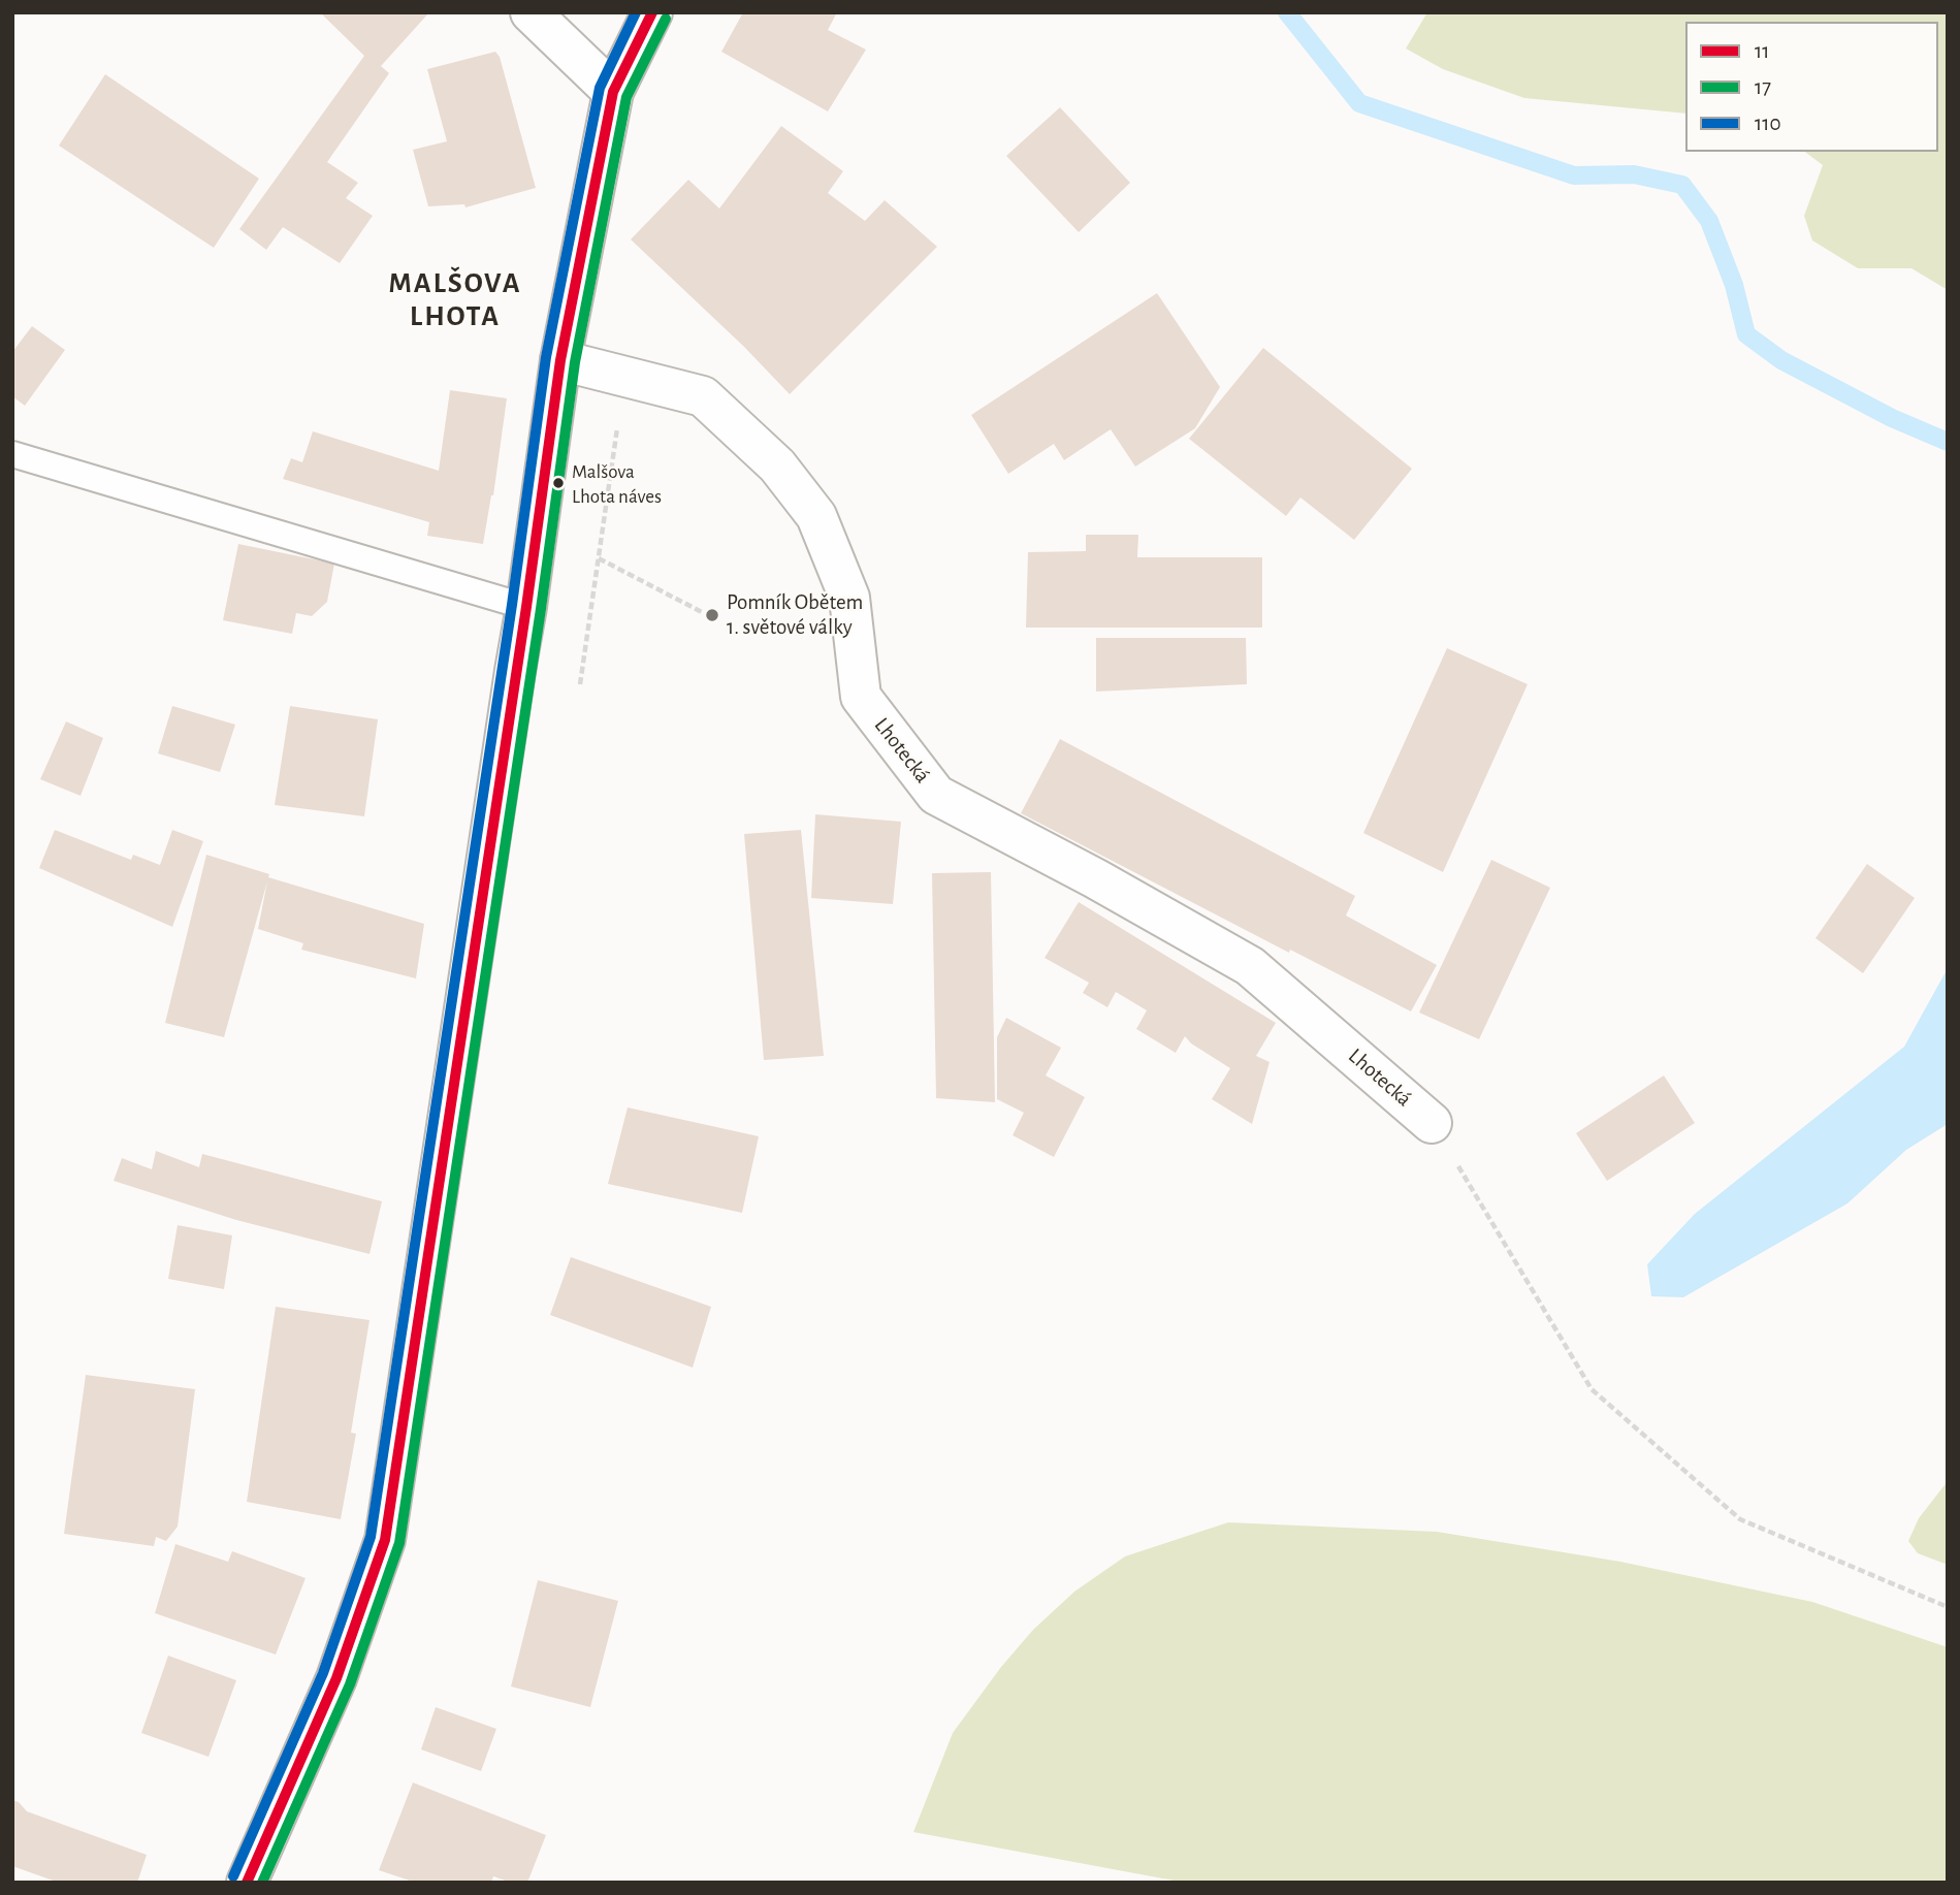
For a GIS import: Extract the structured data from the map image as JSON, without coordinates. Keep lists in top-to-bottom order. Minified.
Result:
{"streets":{"street":["Lhotecká"]},"districts":["MALŠOVA LHOTA"],"places":["Malšova Lhota náves","Pomník Obětem 1. světové války"],"lines":["transit line 11","transit line 110","transit line 17"],"legend":["11","17","110"]}
